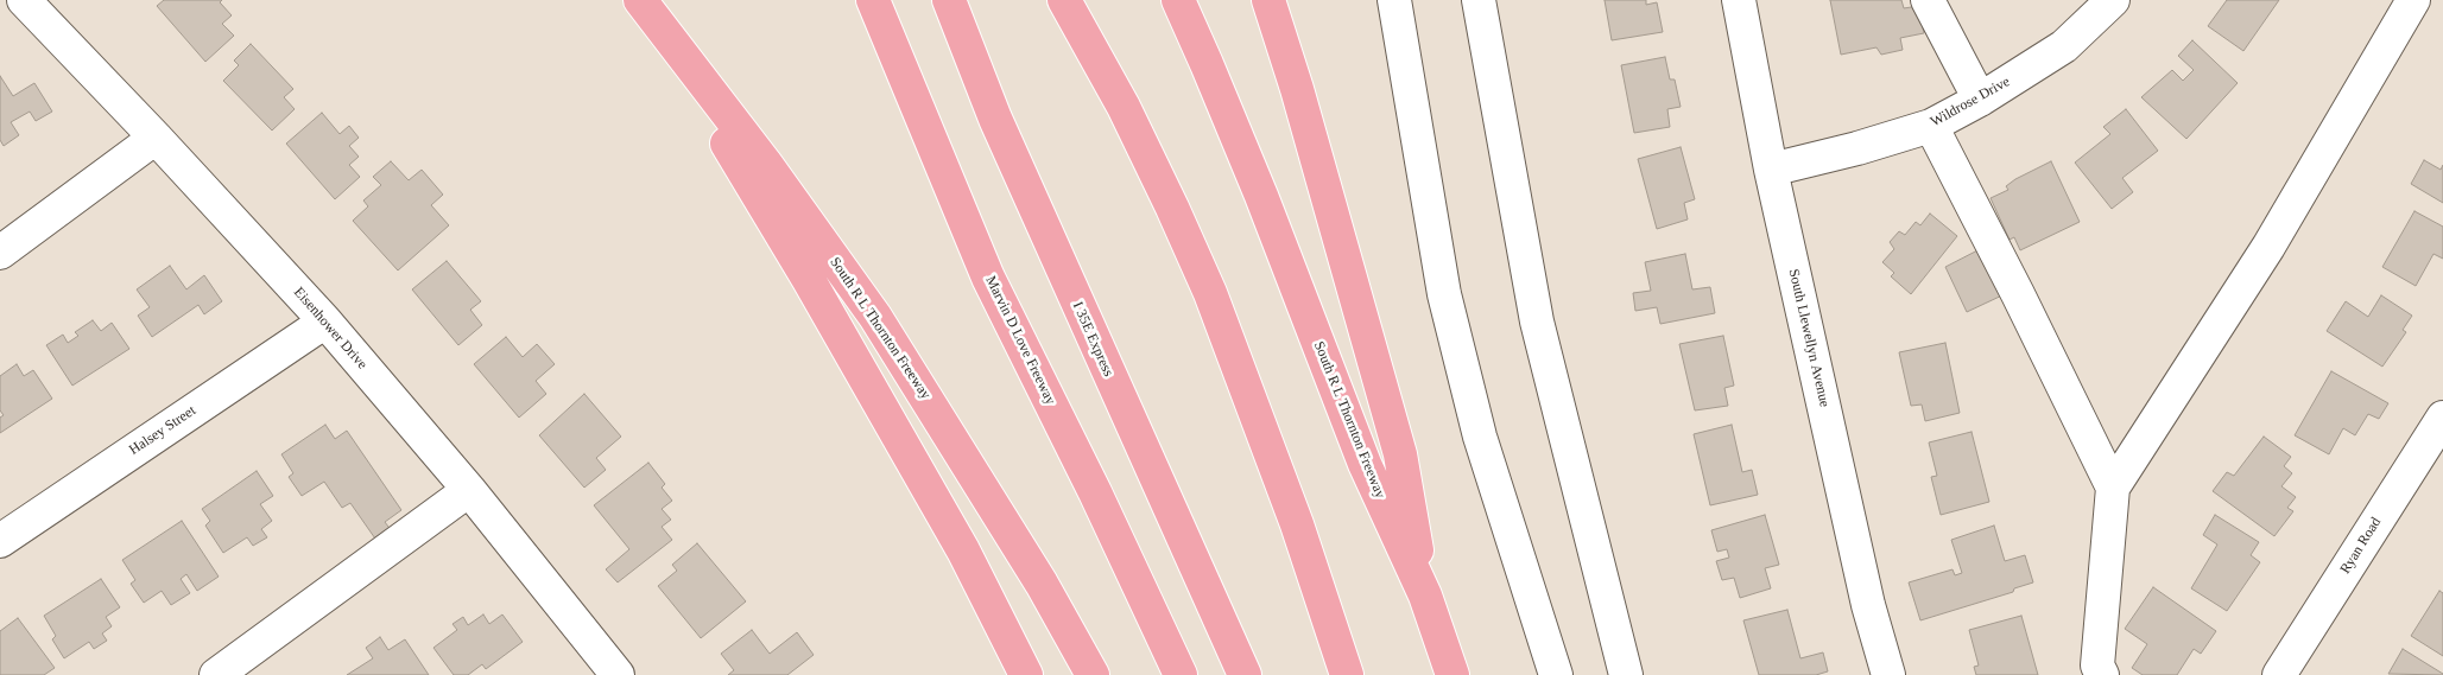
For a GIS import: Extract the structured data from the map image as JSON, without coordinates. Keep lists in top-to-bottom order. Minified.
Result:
{"streets":{"highway":["South R L Thornton Freeway","I 35E Express","Marvin D Love Freeway"],"street":["Wildrose Drive","Eisenhower Drive","South Llewellyn Avenue","Halsey Street","Ryan Road"]},"crossings":[["Wildrose Drive","South Llewellyn Avenue"],["Eisenhower Drive","Halsey Street"]]}
